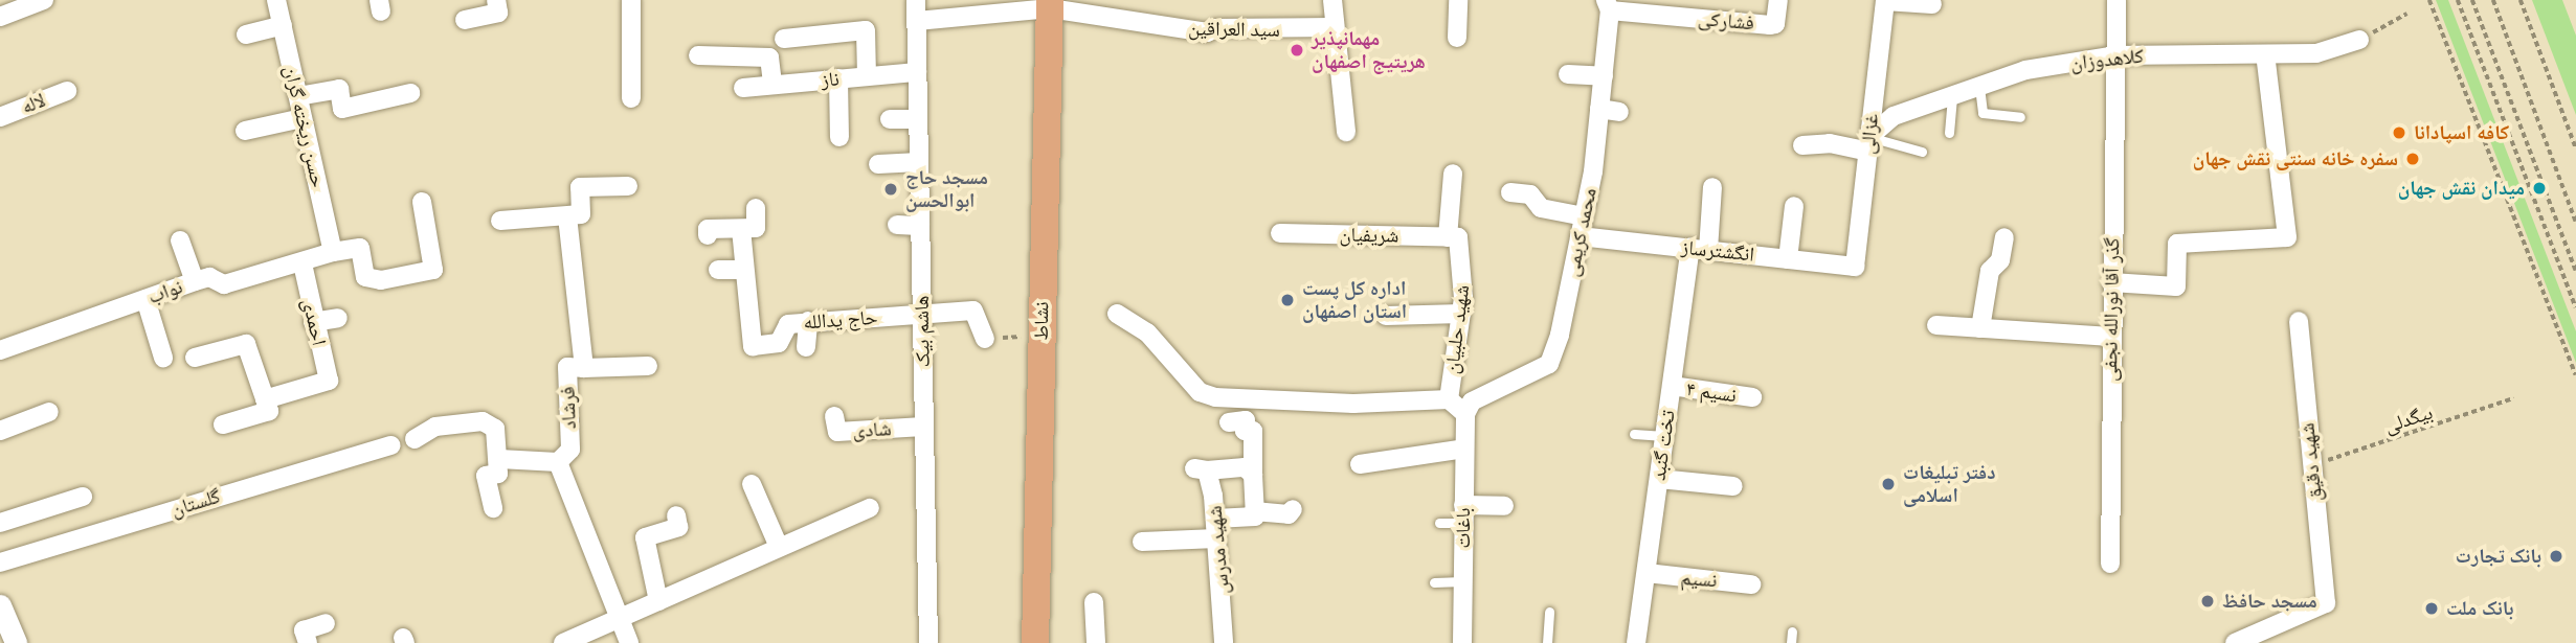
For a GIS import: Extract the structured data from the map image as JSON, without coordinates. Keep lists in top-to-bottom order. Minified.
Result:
{"streets":{"main road":["نشاط"],"street":["فشارکی","سید العراقین","کلاهدوزان","ناز","لاله","حسن ریخته گران","غزالی","محمد کریمی","شریفیان","انگشترساز","نواب","گذر آقا نورالله نجفی","حاج یدالله","احمدی","شهید حلبیان","هاشم بیک","نسیم ۴","فرشاد","شادی","تخت گنبد","شهید دقیق","گلستان","باغات","شهید مدرس","نسیم"],"path":["بیگدلی"]},"crossings":[["فشارکی","محمد کریمی"],["سید العراقین","نشاط"],["کلاهدوزان","غزالی"],["کلاهدوزان","گذر آقا نورالله نجفی"],["ناز","هاشم بیک"],["حسن ریخته گران","نواب"],["غزالی","انگشترساز"],["محمد کریمی","انگشترساز"],["محمد کریمی","شهید حلبیان"],["محمد کریمی","باغات"],["شریفیان","شهید حلبیان"],["انگشترساز","تخت گنبد"],["نواب","احمدی"],["حاج یدالله","هاشم بیک"],["شهید حلبیان","باغات"],["هاشم بیک","شادی"],["نسیم ۴","تخت گنبد"],["بیگدلی","شهید دقیق"],["تخت گنبد","نسیم"]],"places":["مهمانپذیر هریتیج اصفهان","کافه اسپادانا","سفره خانه سنتی نقش جهان","میدان نقش جهان","مسجد حاج ابوالحسن","اداره کل پست استان اصفهان","دفتر تبلیغات اسلامی","بانک تجارت","مسجد حافظ","بانک ملت"]}
